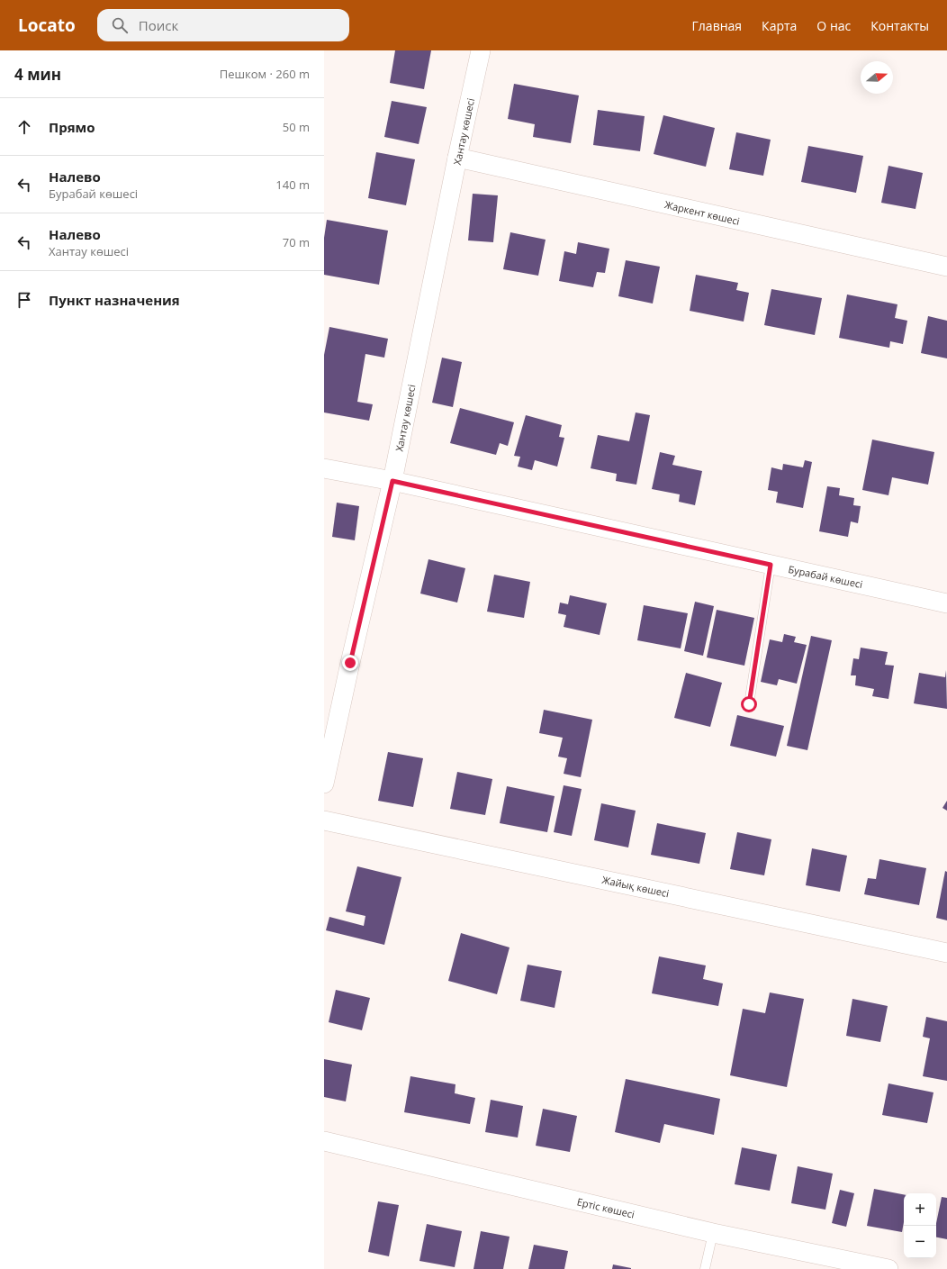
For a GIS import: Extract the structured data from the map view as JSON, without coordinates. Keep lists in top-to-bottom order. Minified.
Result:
{"streets":{"street":["Хантау көшесі","Жаркент көшесі","Бурабай көшесі","Жайық көшесі","Ертіс көшесі"]},"crossings":[["Хантау көшесі","Жаркент көшесі"],["Хантау көшесі","Бурабай көшесі"]],"north":"right","page":{"header":"Locato","search":"Поиск","nav":["Главная","Карта","О нас","Контакты"],"heading":["4 мин","Пешком · 260 m"],"list":[["Прямо","50 m"],["Налево","Бурабай көшесі","140 m"],["Налево","Хантау көшесі","70 m"],"Пункт назначения"],"map_buttons":["+","−"]}}
